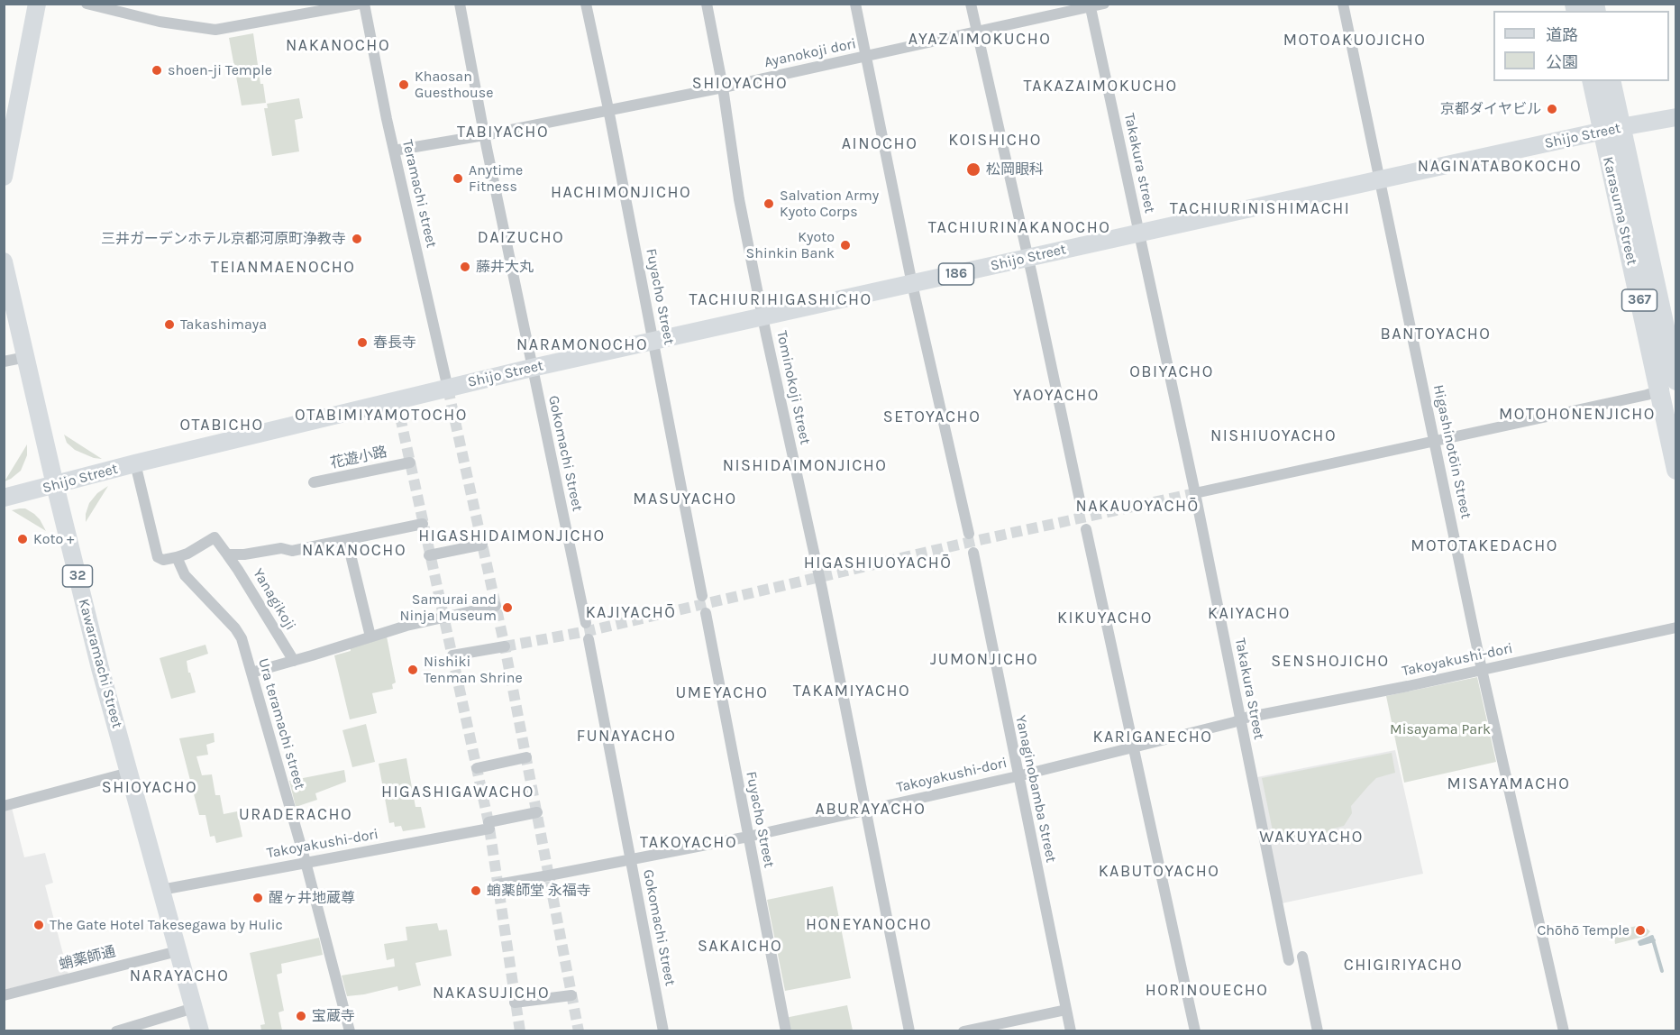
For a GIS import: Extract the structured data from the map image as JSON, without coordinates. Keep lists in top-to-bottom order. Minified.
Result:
{"streets":{"highway":["Karasuma Street","367"],"main road":["Shijo Street","186","32","Kawaramachi Street"],"street":["Ayanokoji dori","Takakura street","Teramachi street","Fuyacho Street","Tominokoji Street","Higashinotōin Street","Gokomachi Street","花遊小路","Yanagikoji","Takoyakushi-dori","Takakura Street","Ura teramachi street","Yanaginobamba Street","蛸薬師通"]},"crossings":[["Ayanokoji dori","Takakura street"],["Ayanokoji dori","Teramachi street"],["Ayanokoji dori","Fuyacho Street"],["Ayanokoji dori","Tominokoji Street"],["Ayanokoji dori","Gokomachi Street"],["Shijo Street","Takakura street"],["Shijo Street","Teramachi street"],["Shijo Street","Karasuma Street"],["Shijo Street","Fuyacho Street"],["Shijo Street","Tominokoji Street"],["Shijo Street","Higashinotōin Street"],["Shijo Street","Gokomachi Street"],["Shijo Street","Kawaramachi Street"],["Shijo Street","Takakura Street"],["Takakura street","Takakura Street"],["Fuyacho Street","Takoyakushi-dori"],["Tominokoji Street","Takoyakushi-dori"],["Higashinotōin Street","Takoyakushi-dori"],["Gokomachi Street","Takoyakushi-dori"],["Yanagikoji","Ura teramachi street"],["Takoyakushi-dori","Kawaramachi Street"],["Takoyakushi-dori","Takakura Street"],["Takoyakushi-dori","Ura teramachi street"],["Takoyakushi-dori","Yanaginobamba Street"],["Kawaramachi Street","蛸薬師通"]],"districts":["AYAZAIMOKUCHO","MOTOAKUOJICHO","NAKANOCHO","SHIOYACHO","TAKAZAIMOKUCHO","TABIYACHO","KOISHICHO","AINOCHO","NAGINATABOKOCHO","HACHIMONJICHO","TACHIURINISHIMACHI","TACHIURINAKANOCHO","DAIZUCHO","TEIANMAENOCHO","TACHIURIHIGASHICHO","BANTOYACHO","NARAMONOCHO","OBIYACHO","YAOYACHO","MOTOHONENJICHO","OTABIMIYAMOTOCHO","SETOYACHO","OTABICHO","NISHIUOYACHO","NISHIDAIMONJICHO","MASUYACHO","NAKAUOYACHŌ","HIGASHIDAIMONJICHO","MOTOTAKEDACHO","NAKANOCHO","HIGASHIUOYACHŌ","KAJIYACHŌ","KAIYACHO","KIKUYACHO","JUMONJICHO","SENSHOJICHO","TAKAMIYACHO","UMEYACHO","FUNAYACHO","KARIGANECHO","MISAYAMACHO","SHIOYACHO","HIGASHIGAWACHO","ABURAYACHO","URADERACHO","WAKUYACHO","TAKOYACHO","KABUTOYACHO","HONEYANOCHO","SAKAICHO","CHIGIRIYACHO","NARAYACHO","HORINOUECHO","NAKASUJICHO"],"parks":["Misayama Park"],"places":["shoen-ji Temple","Khaosan Guesthouse","京都ダイヤビル","松岡眼科","Anytime Fitness","Salvation Army Kyoto Corps","三井ガーデンホテル京都河原町浄教寺","Kyoto Shinkin Bank","藤井大丸","Takashimaya","春長寺","Koto +","Samurai and Ninja Museum","Nishiki Tenman Shrine","蛸薬師堂 永福寺","醒ヶ井地蔵尊","The Gate Hotel Takesegawa by Hulic","Chōhō Temple","宝蔵寺"],"legend":["道路","公園"]}
